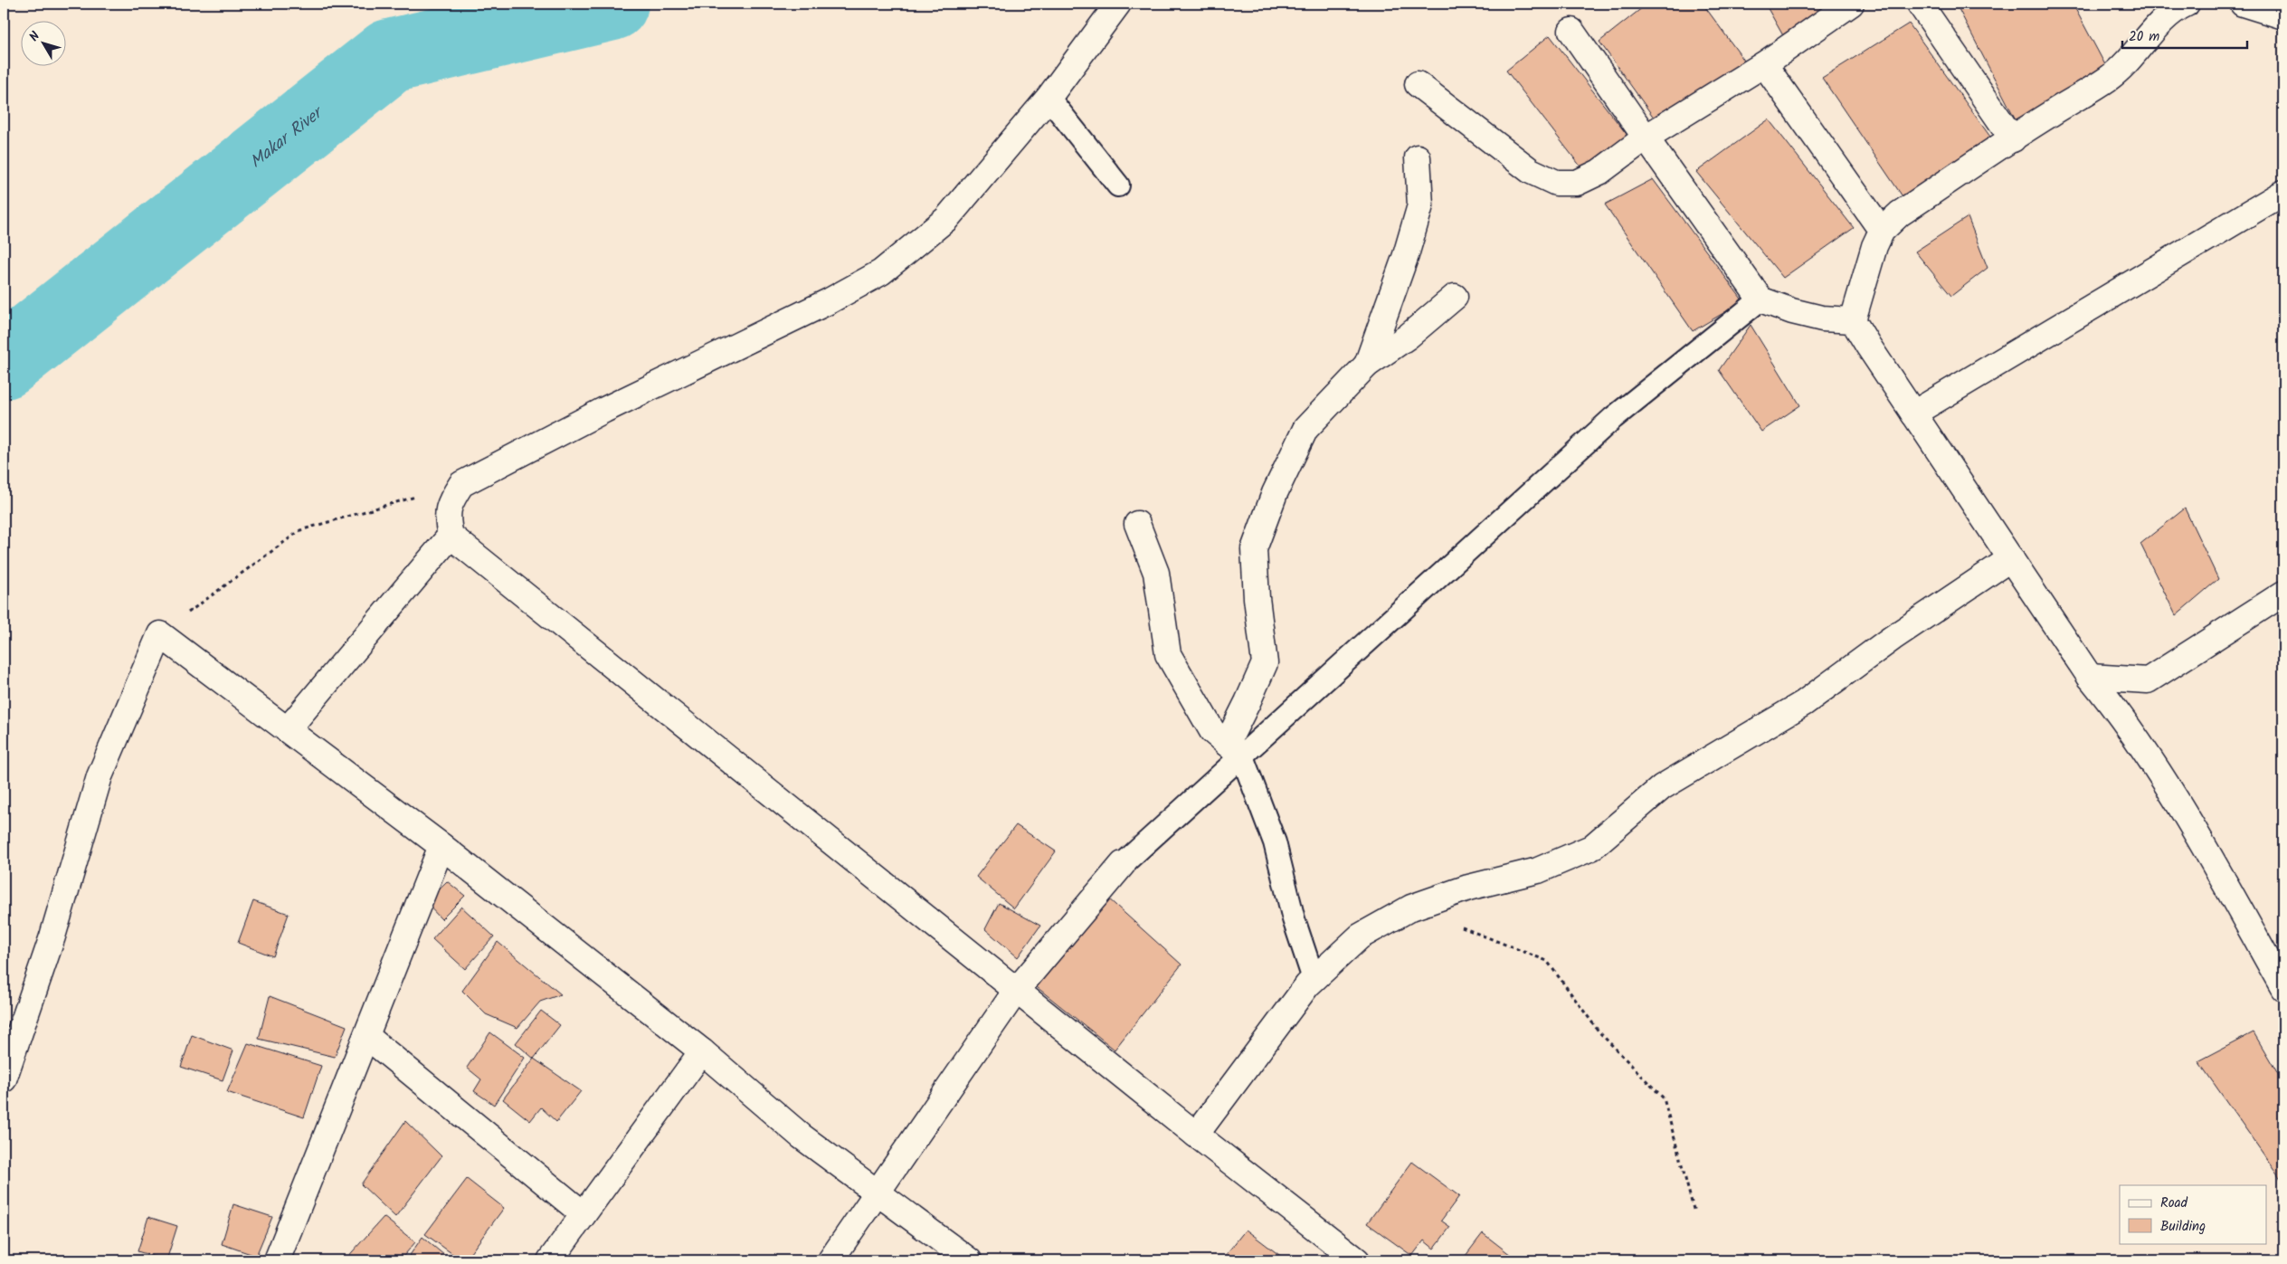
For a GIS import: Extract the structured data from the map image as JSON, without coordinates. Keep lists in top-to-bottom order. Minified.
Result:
{"water":["Makar River"],"legend":["Road","Building"],"scale_bar":"20 m","north":"top left"}
